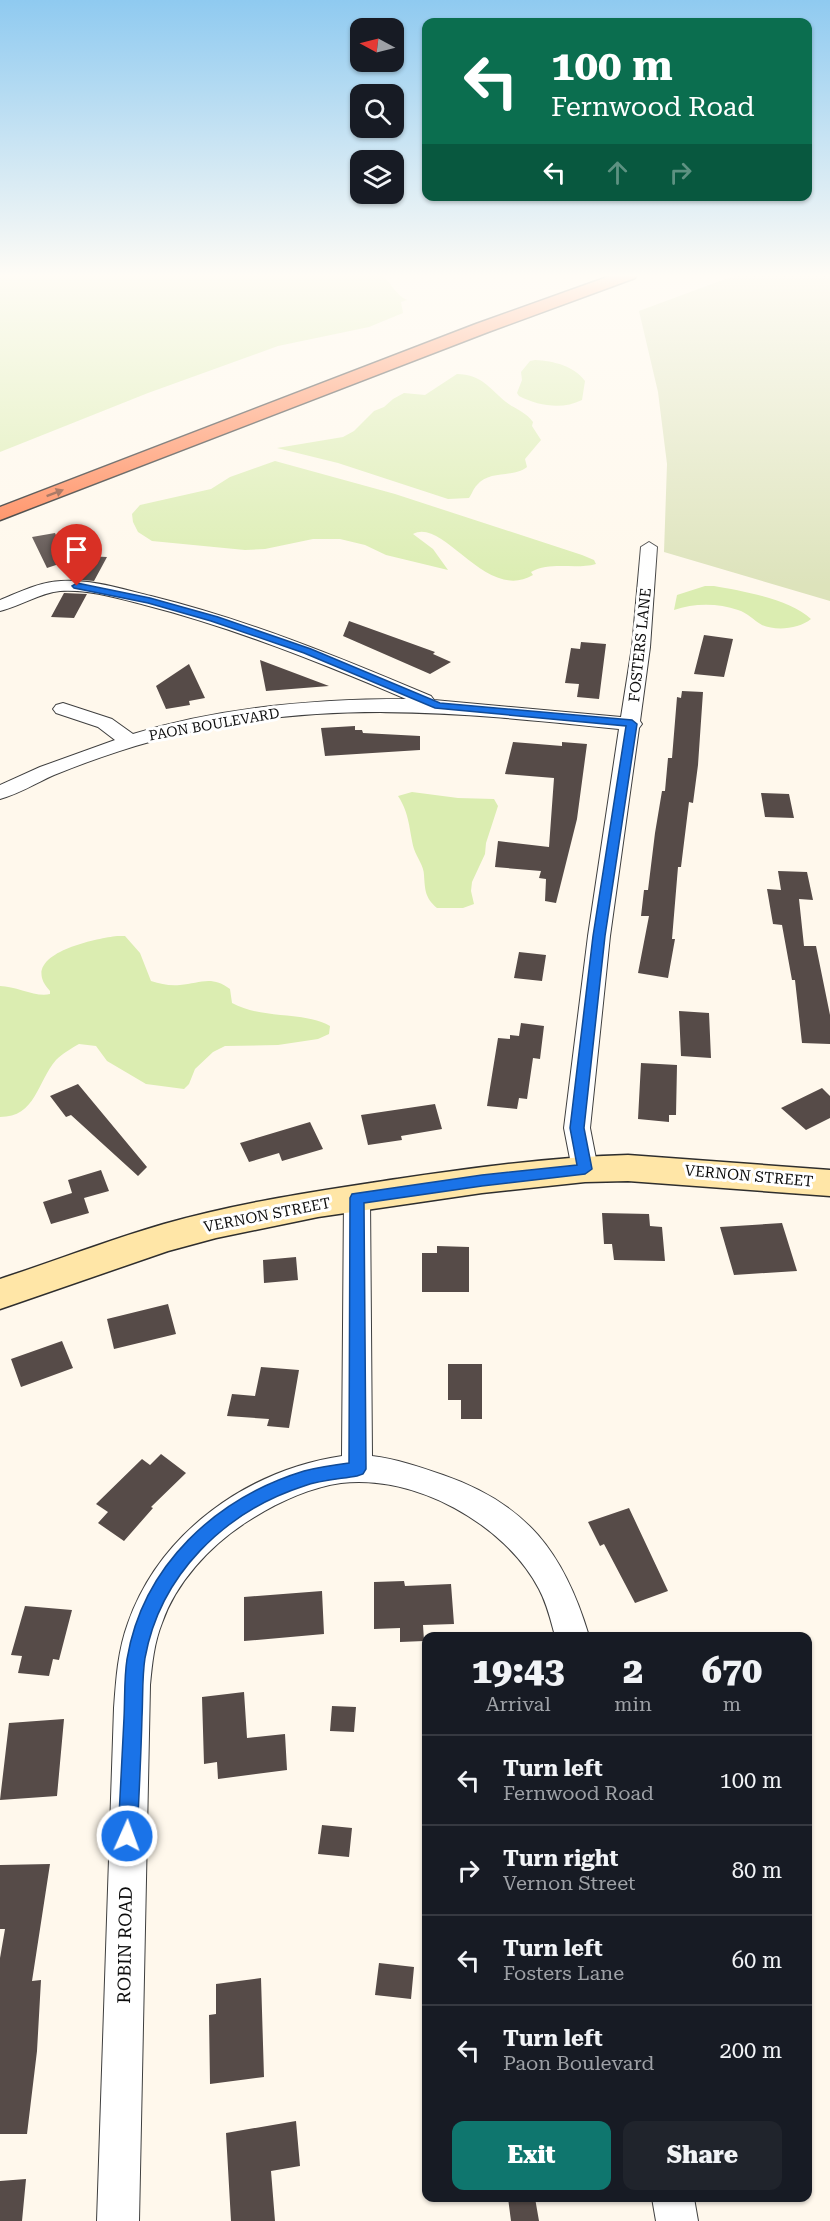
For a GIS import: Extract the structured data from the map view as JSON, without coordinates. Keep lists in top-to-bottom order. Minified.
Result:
{"streets":{"main road":["VERNON STREET"],"street":["FOSTERS LANE","PAON BOULEVARD","ROBIN ROAD"]},"crossings":[["FOSTERS LANE","PAON BOULEVARD"],["FOSTERS LANE","VERNON STREET"]],"north":"left","page":{"turn":["100 m","Fernwood Road"],"eta":["19:43","Arrival","2","min","670","m"],"list":[{"name":"Turn left","note":"Fernwood Road","value":"100 m"},{"name":"Turn right","note":"Vernon Street","value":"80 m"},{"name":"Turn left","note":"Fosters Lane","value":"60 m"},{"name":"Turn left","note":"Paon Boulevard","value":"200 m"}],"buttons":["Exit","Share"]}}
